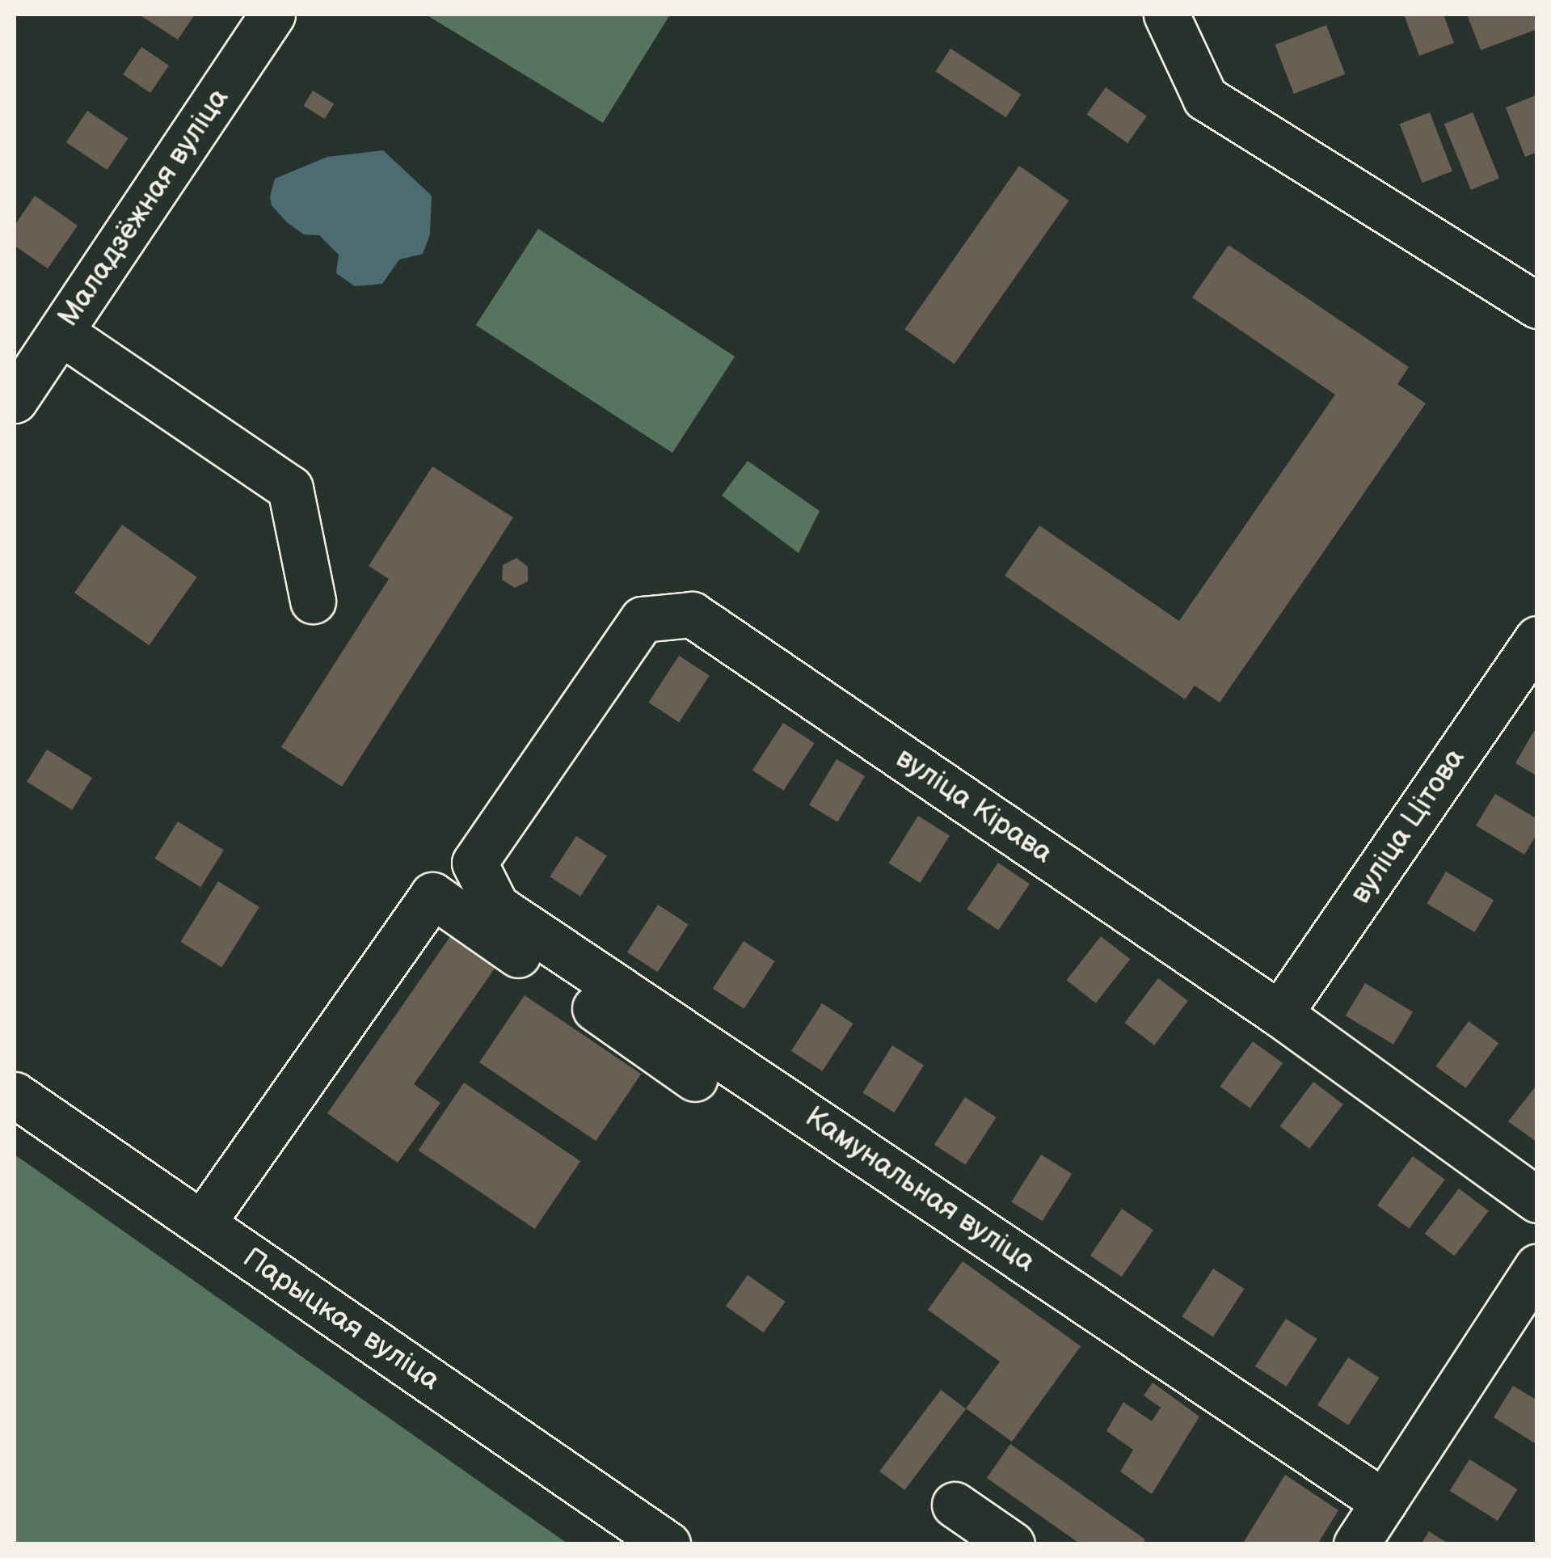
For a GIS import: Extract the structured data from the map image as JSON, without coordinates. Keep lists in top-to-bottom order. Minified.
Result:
{"streets":{"street":["Маладзёжная вуліца","вуліца Кірава","вуліца Цітова","Камунальная вуліца","Парыцкая вуліца"]},"crossings":[["вуліца Кірава","вуліца Цітова"],["вуліца Кірава","Камунальная вуліца"]]}
